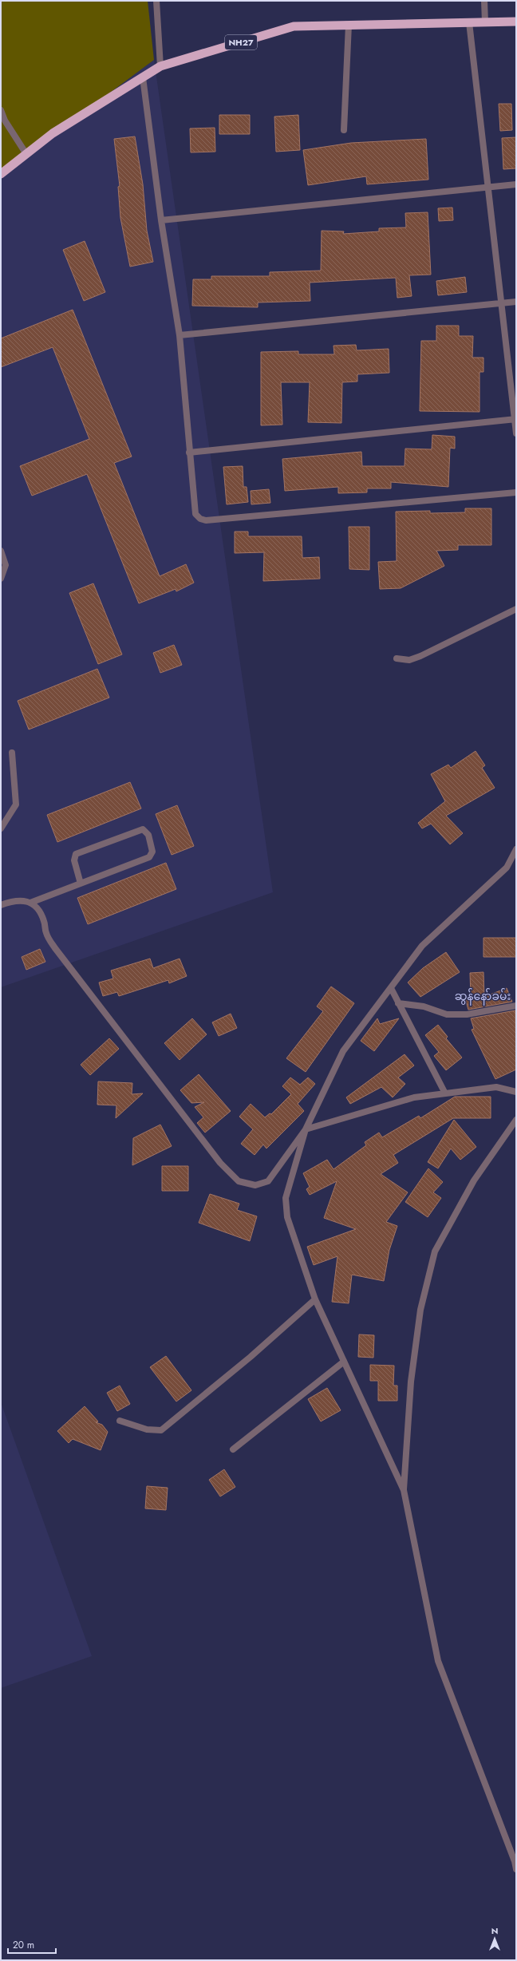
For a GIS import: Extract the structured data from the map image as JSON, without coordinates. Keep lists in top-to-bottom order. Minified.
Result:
{"streets":{"highway":["NH27"]},"districts":["ဆွန်နော်ခမ်း"],"scale_bar":"20 m","north":"top"}
